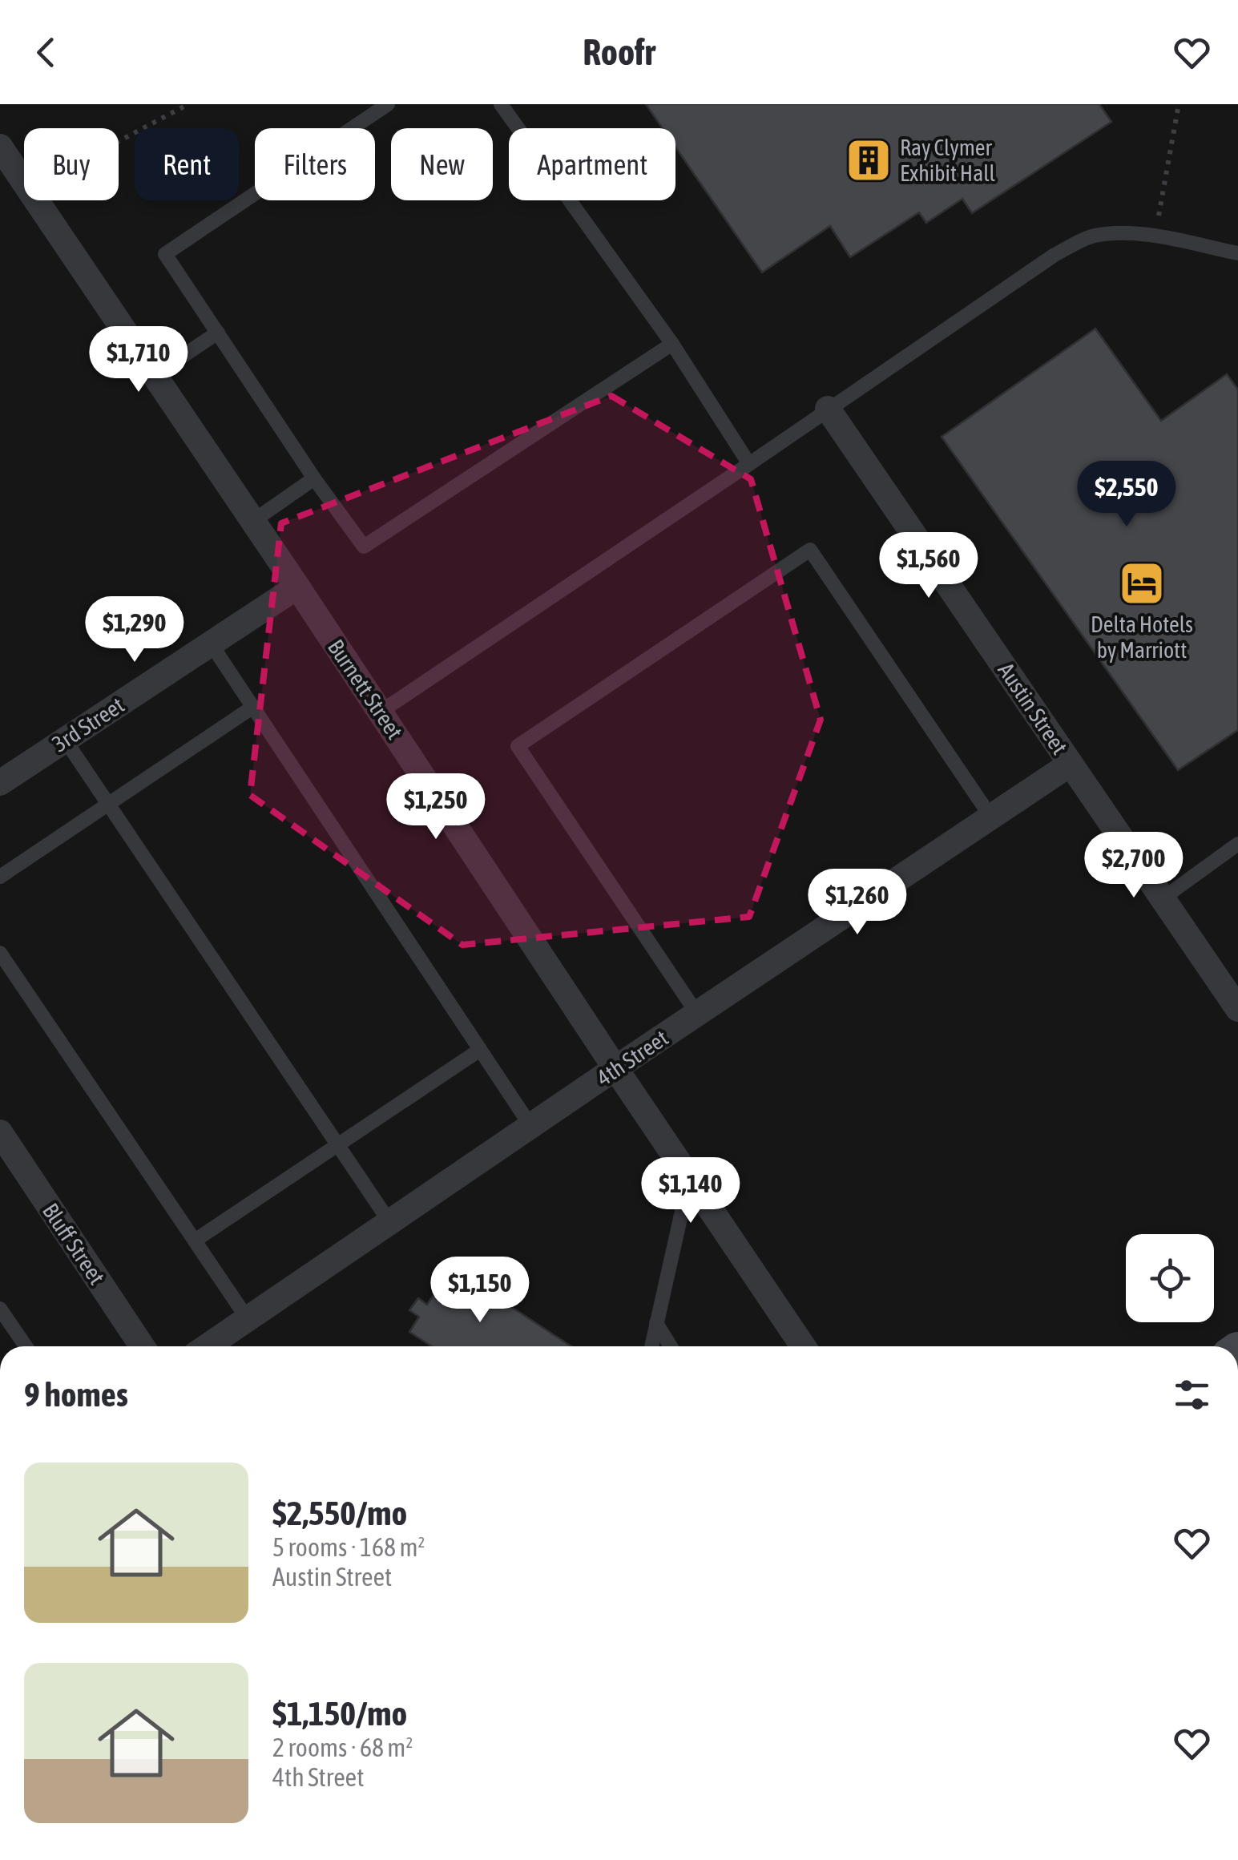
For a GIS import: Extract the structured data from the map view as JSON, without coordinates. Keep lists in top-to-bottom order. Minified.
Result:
{"streets":{"street":["Burnett Street","Austin Street","3rd Street","4th Street","Bluff Street"]},"crossings":[["Burnett Street","3rd Street"],["Burnett Street","4th Street"],["Austin Street","4th Street"]],"places":{"building":["Ray Clymer Exhibit Hall"],"hotel":["Delta Hotels by Marriott"]},"page":{"header":"Roofr","chip":["Buy","Rent","Filters","New","Apartment"],"price":["$1,710","$2,550","$1,560","$1,290","$1,250","$2,700","$1,260","$1,140","$1,150"],"heading":"9 homes","list":[{"name":"$2,550/mo","note":"5 rooms · 168 m² · Austin Street"},{"name":"$1,150/mo","note":"2 rooms · 68 m² · 4th Street"}]}}
